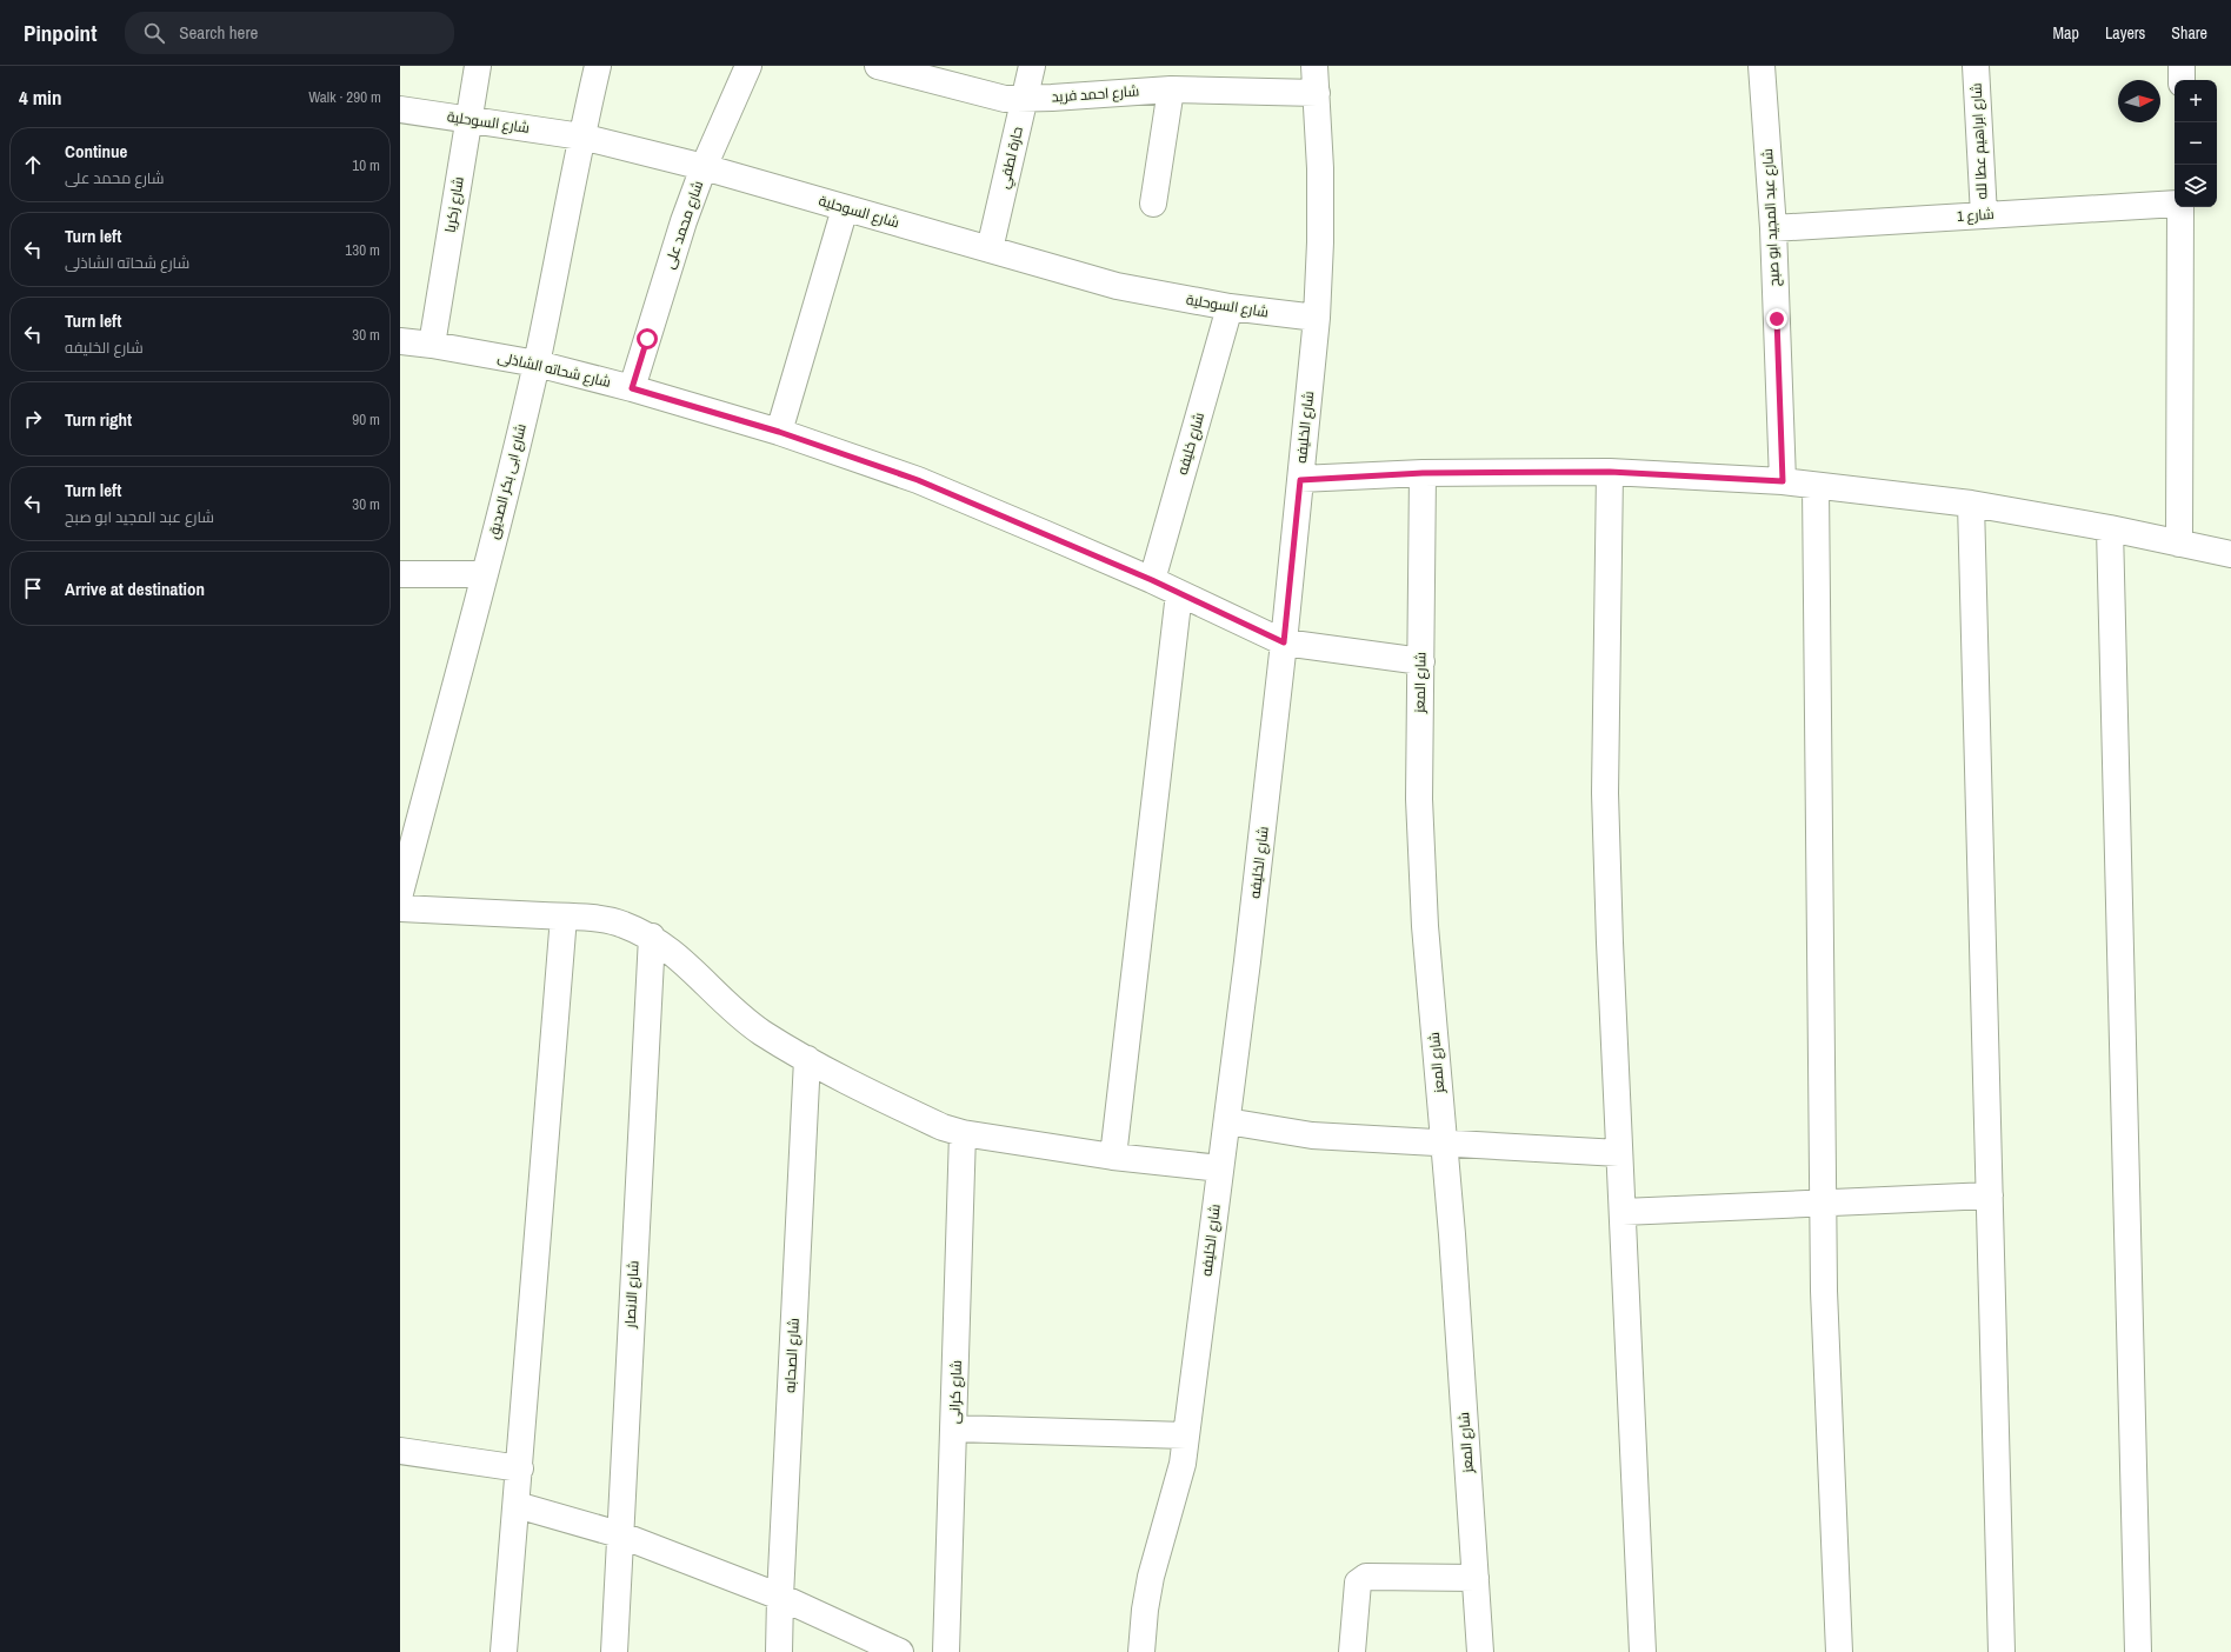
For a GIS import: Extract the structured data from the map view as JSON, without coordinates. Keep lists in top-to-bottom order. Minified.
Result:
{"streets":{"street":["شارع احمد فريد","شارع السوحلية","شارع ابراهيم عطا لله","حارة لطفي","شارع زكريا","شارع 1","شارع عبد المجيد ابو صبح","شارع محمد على","شارع شحاته الشاذلى","شارع الخليفه","شارع خليفه","شارع ابى بكر الصديق","شارع المعز","شارع الانصار","شارع الصحابه","شارع كرانى"]},"crossings":[["شارع احمد فريد","حارة لطفي"],["شارع احمد فريد","شارع الخليفه"],["شارع السوحلية","حارة لطفي"],["شارع السوحلية","شارع زكريا"],["شارع السوحلية","شارع محمد على"],["شارع السوحلية","شارع الخليفه"],["شارع السوحلية","شارع خليفه"],["شارع السوحلية","شارع ابى بكر الصديق"],["شارع ابراهيم عطا لله","شارع 1"],["شارع زكريا","شارع شحاته الشاذلى"],["شارع 1","شارع عبد المجيد ابو صبح"],["شارع محمد على","شارع شحاته الشاذلى"],["شارع شحاته الشاذلى","شارع الخليفه"],["شارع شحاته الشاذلى","شارع خليفه"],["شارع شحاته الشاذلى","شارع ابى بكر الصديق"],["شارع شحاته الشاذلى","شارع المعز"]],"north":"right","page":{"header":"Pinpoint","search":"Search here","nav":["Map","Layers","Share"],"heading":["4 min","Walk · 290 m"],"map_buttons":["+","−"],"list":[["Continue","شارع محمد على","10 m"],["Turn left","شارع شحاته الشاذلى","130 m"],["Turn left","شارع الخليفه","30 m"],["Turn right","90 m"],["Turn left","شارع عبد المجيد ابو صبح","30 m"],"Arrive at destination"]}}
